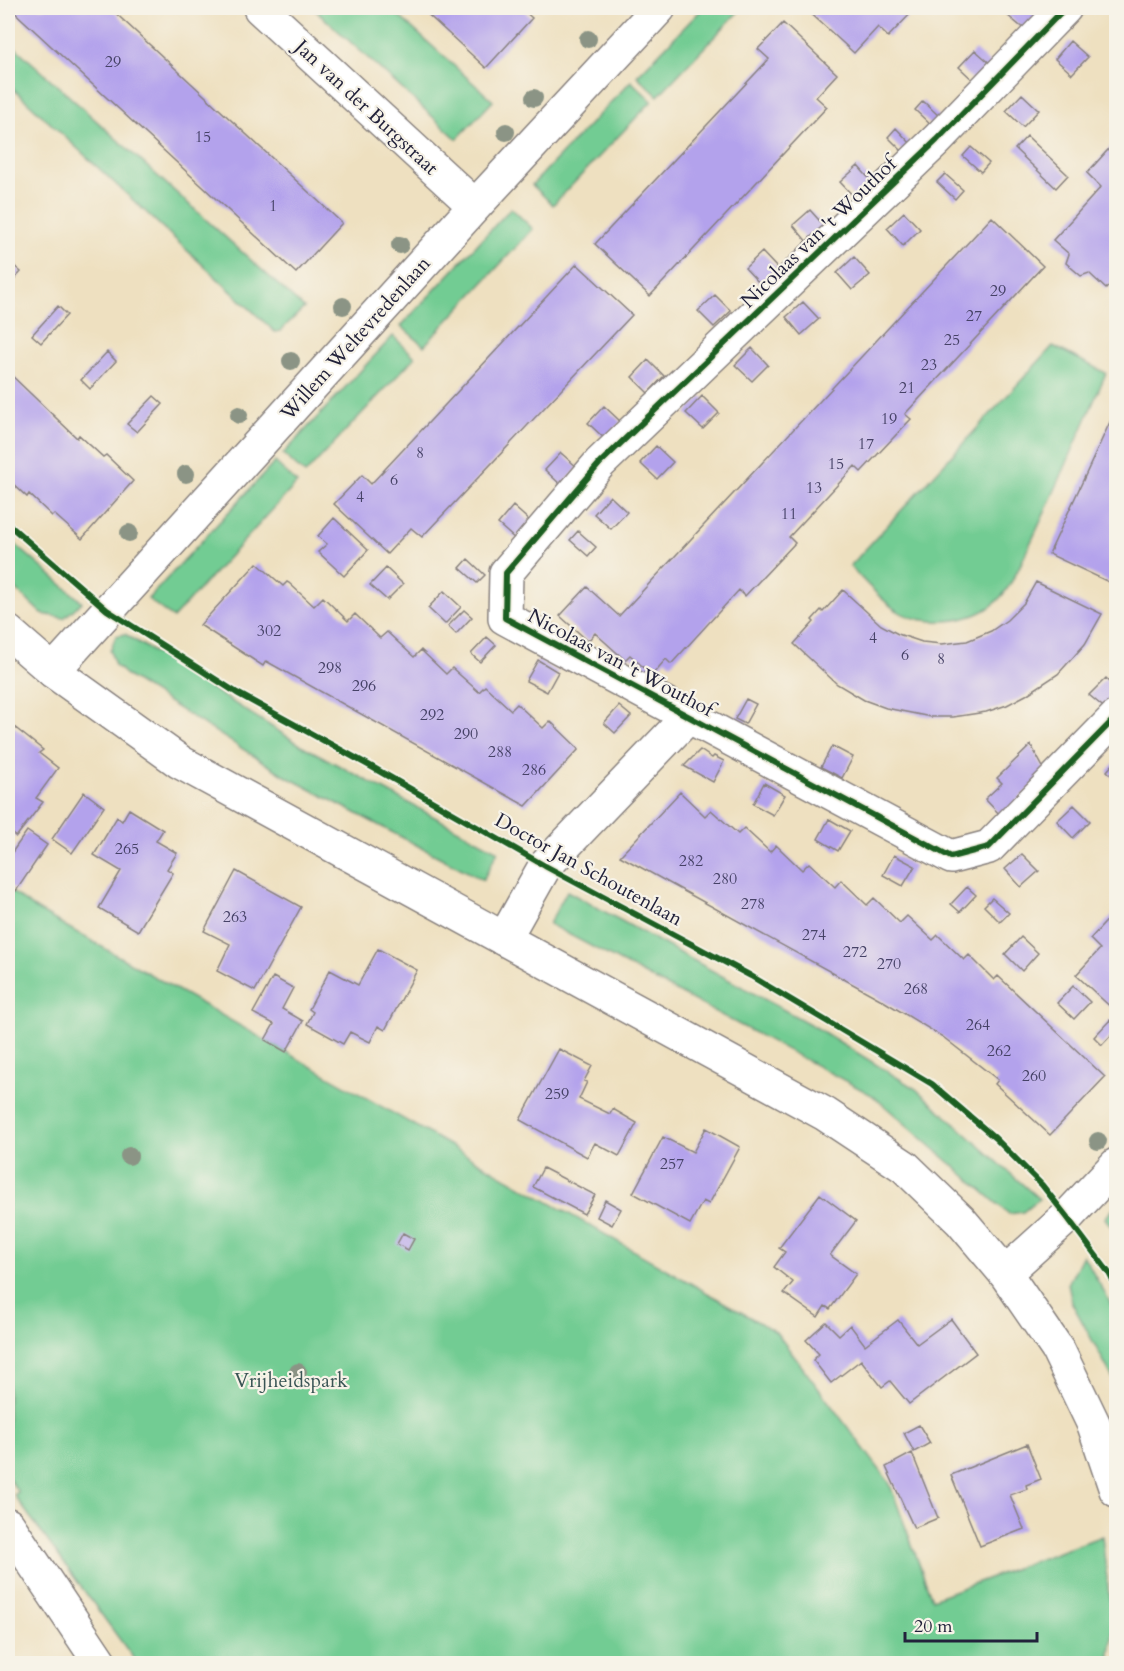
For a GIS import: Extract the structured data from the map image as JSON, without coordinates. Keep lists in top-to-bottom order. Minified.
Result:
{"streets":{"street":["Jan van der Burgstraat","Nicolaas van 't Wouthof","Willem Weltevredenlaan"],"cycle path":["Doctor Jan Schoutenlaan"]},"crossings":[["Jan van der Burgstraat","Willem Weltevredenlaan"]],"parks":["Vrijheidspark"],"house_numbers":["29","15","1","29","27","25","23","21","19","17","8","15","6","13","4","11","302","4","6","8","298","296","292","290","288","286","265","282","280","278","263","274","272","270","268","264","262","260","259","257"],"scale_bar":"20 m"}
